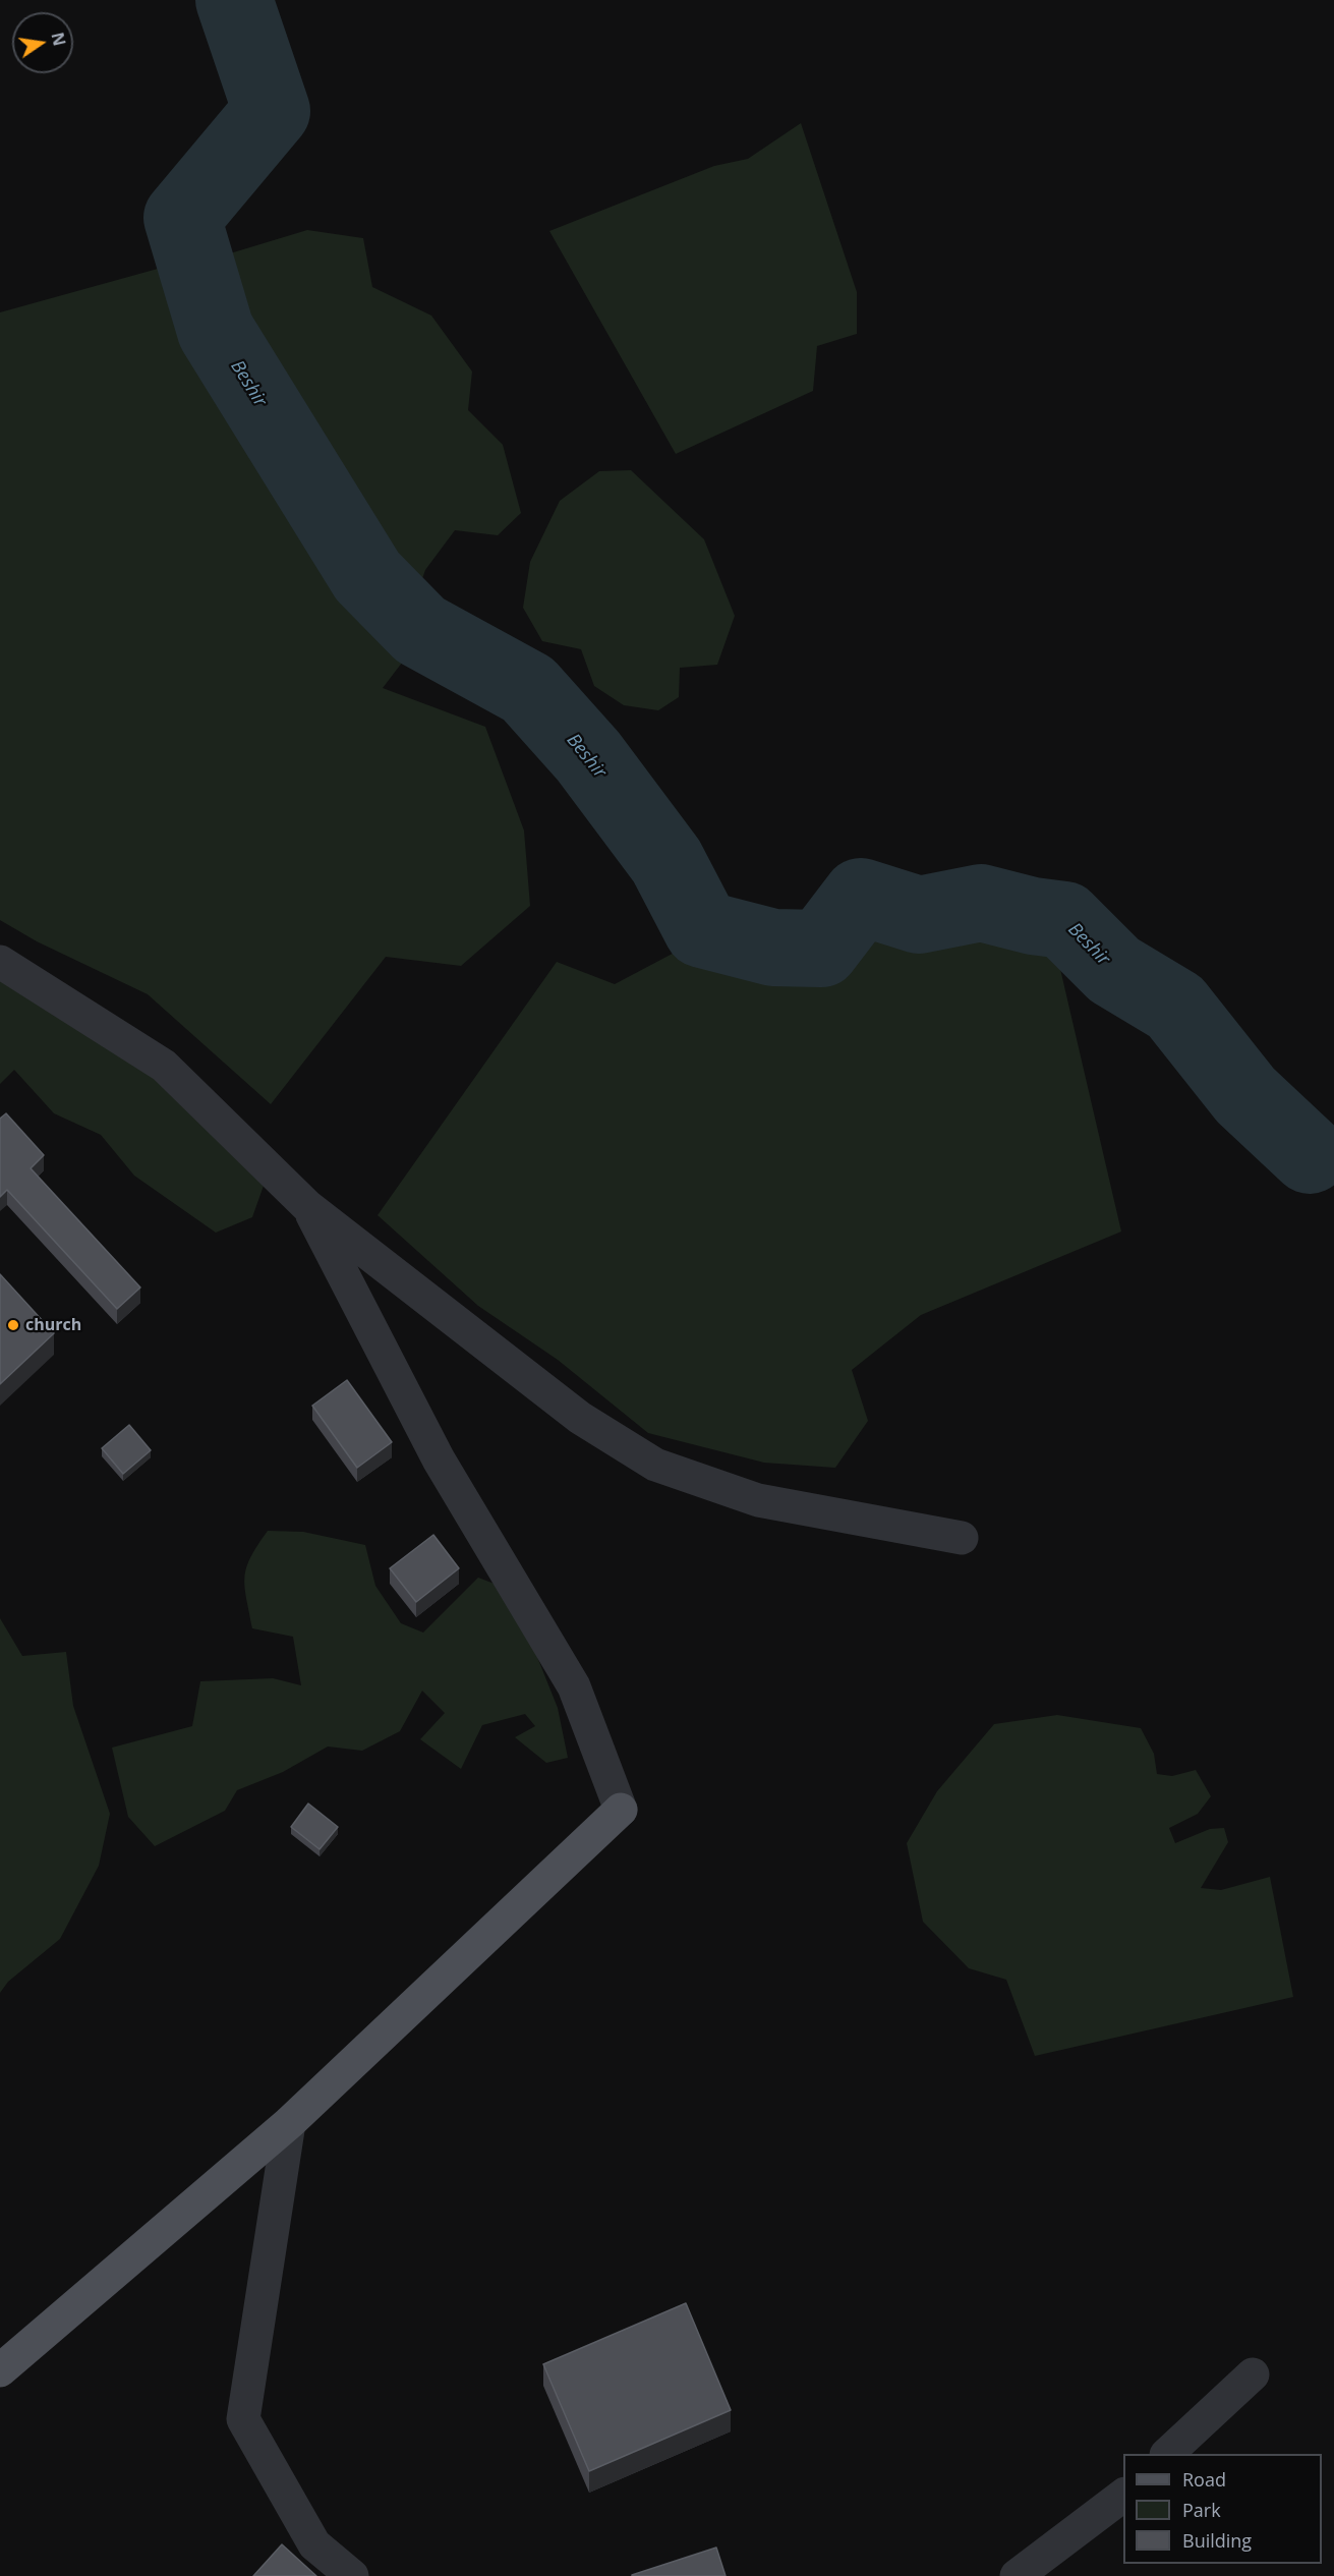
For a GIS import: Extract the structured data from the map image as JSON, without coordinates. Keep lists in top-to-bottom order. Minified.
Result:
{"water":["Beshir"],"places":["church"],"legend":["Road","Park","Building"],"north":"right"}
